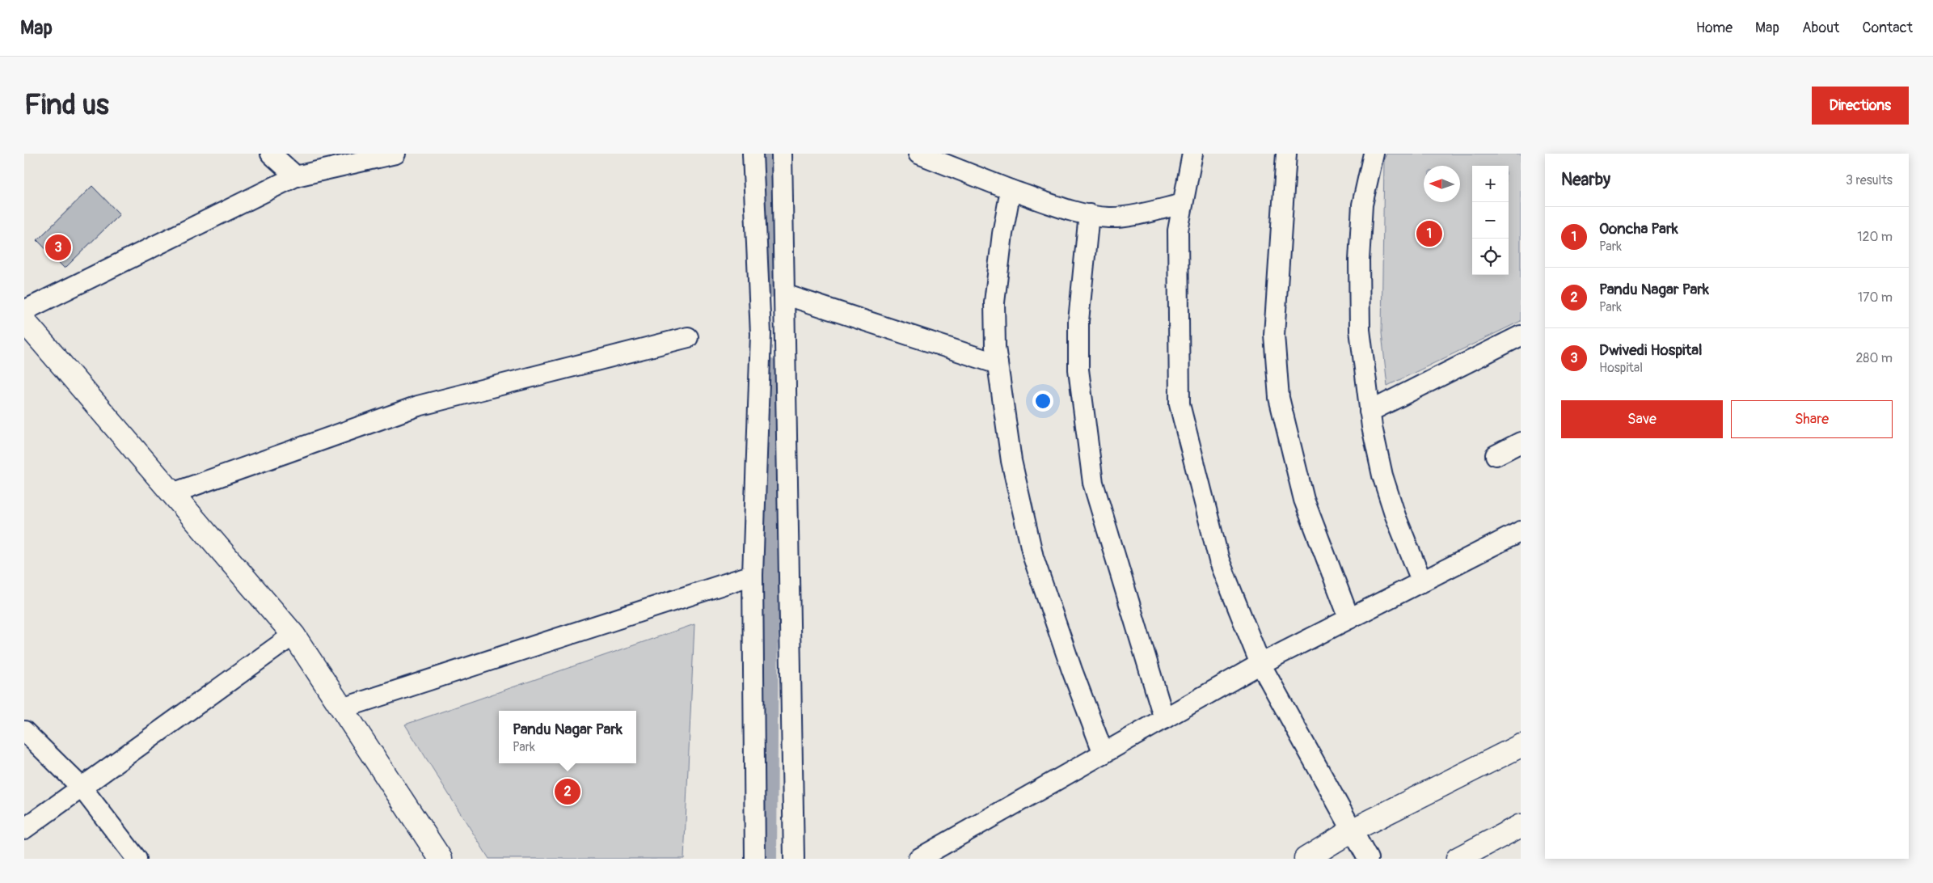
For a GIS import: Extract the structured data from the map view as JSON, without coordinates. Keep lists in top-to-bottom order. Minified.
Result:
{"north":"left","page":{"header":"Map","nav":["Home","Map","About","Contact"],"buttons":["Directions",["Save","Share"]],"title":"Find us","heading":["Nearby","3 results"],"map_buttons":["+","−"],"list":[{"mark":"1","name":"Ooncha Park","note":"Park","value":"120 m"},{"mark":"2","name":"Pandu Nagar Park","note":"Park","value":"170 m"},{"mark":"3","name":"Dwivedi Hospital","note":"Hospital","value":"280 m"}],"pins":["1","3","2"],"popup":["Pandu Nagar Park","Park"]}}
